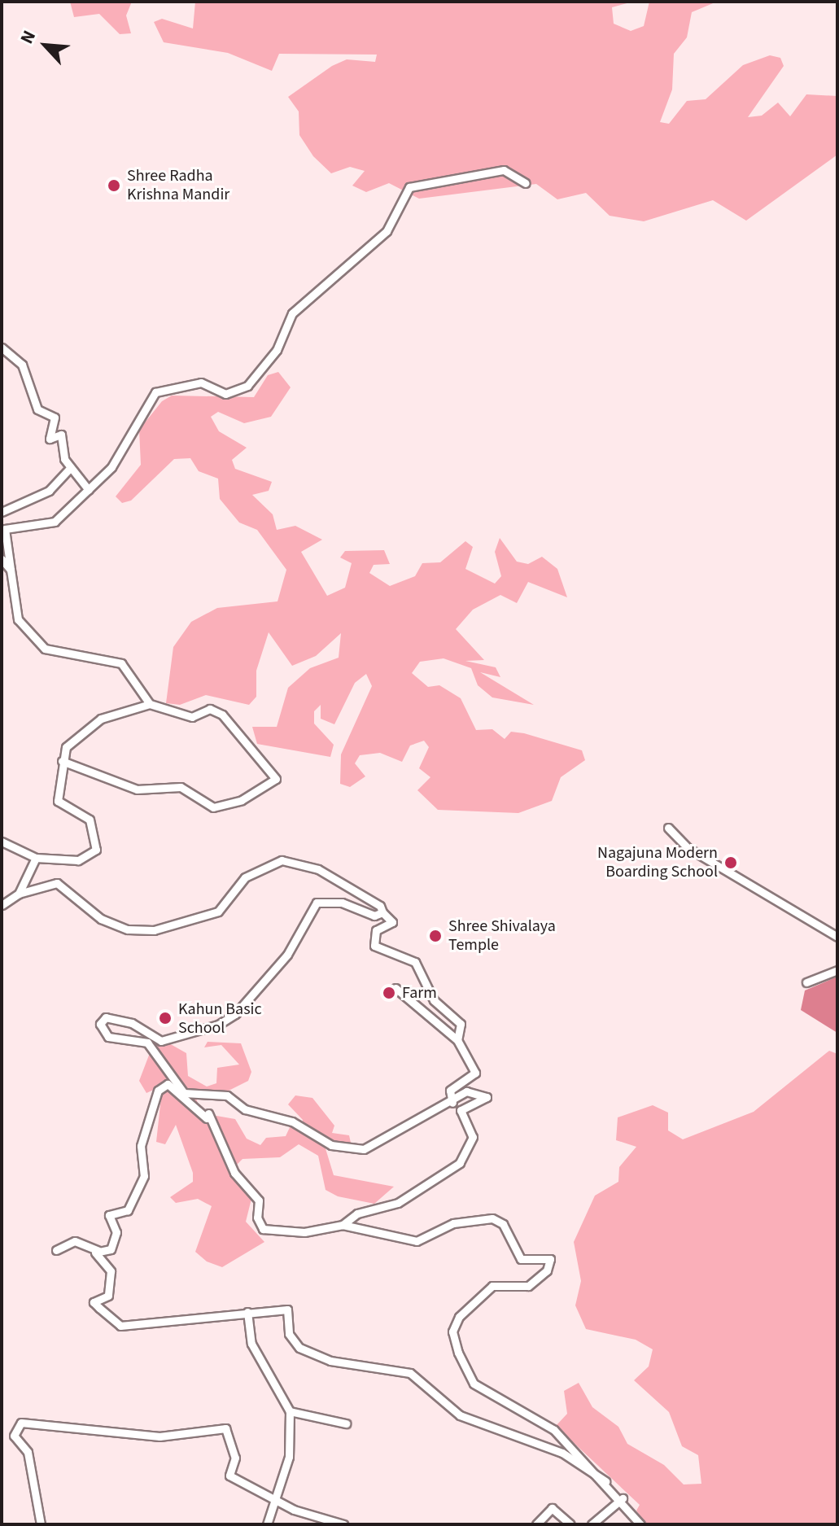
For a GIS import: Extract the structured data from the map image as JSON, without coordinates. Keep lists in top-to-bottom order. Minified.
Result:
{"places":["Shree Radha Krishna Mandir","Nagajuna Modern Boarding School","Shree Shivalaya Temple","Farm","Kahun Basic School"],"north":"top left"}
